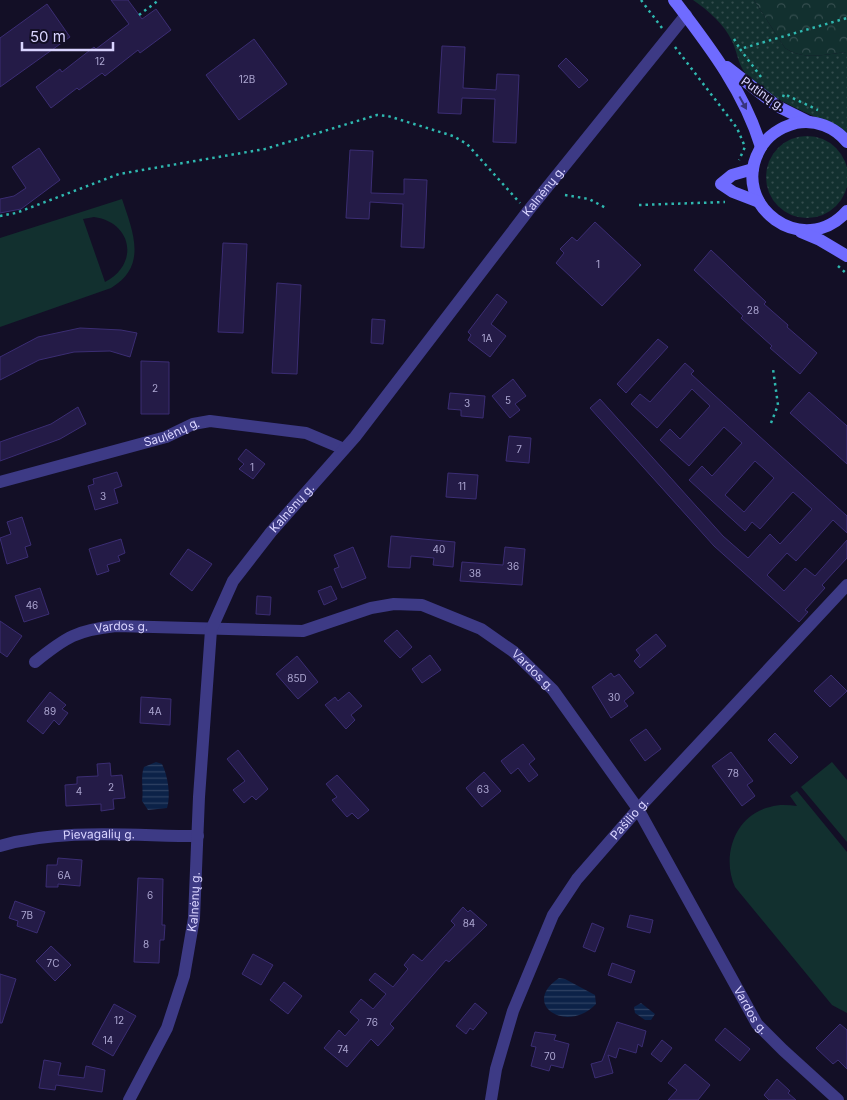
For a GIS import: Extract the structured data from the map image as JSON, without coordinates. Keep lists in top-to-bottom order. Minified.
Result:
{"streets":{"main road":["Putinų g."],"street":["Kalnėnų g.","Saulėnų g.","Vardos g.","Pašilio g.","Pievagalių g."]},"crossings":[["Putinų g.","Kalnėnų g."],["Kalnėnų g.","Saulėnų g."],["Kalnėnų g.","Vardos g."],["Kalnėnų g.","Pievagalių g."],["Vardos g.","Pašilio g."]],"house_numbers":["12","12B","1","28","1A","2","5","3","7","1","11","3","40","36","38","46","85D","30","89","4A","78","2","63","4","6A","6","7B","84","8","7C","12","76","14","74","70"],"scale_bar":"50 m"}
